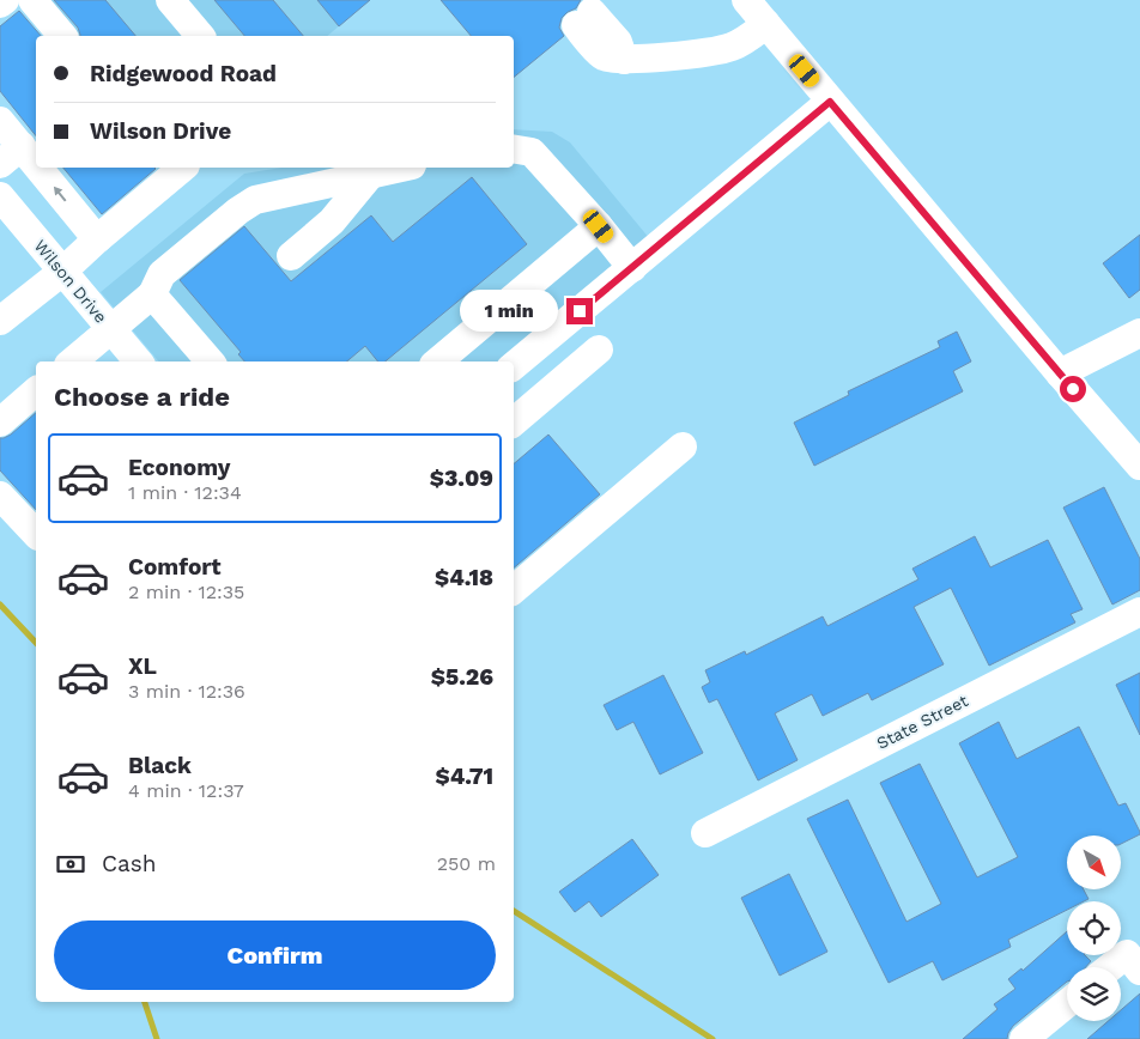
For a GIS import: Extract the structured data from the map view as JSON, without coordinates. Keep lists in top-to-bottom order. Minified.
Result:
{"streets":{"street":["Wilson Drive","State Street"]},"north":"bottom right","page":{"banner":["Ridgewood Road","Wilson Drive"],"bubble":"1 min","heading":"Choose a ride","list":[{"name":"Economy","note":"1 min · 12:34","value":"$3.09"},{"name":"Comfort","note":"2 min · 12:35","value":"$4.18"},{"name":"XL","note":"3 min · 12:36","value":"$5.26"},{"name":"Black","note":"4 min · 12:37","value":"$4.71"}],"pay":["Cash","250 m"],"buttons":"Confirm"}}
